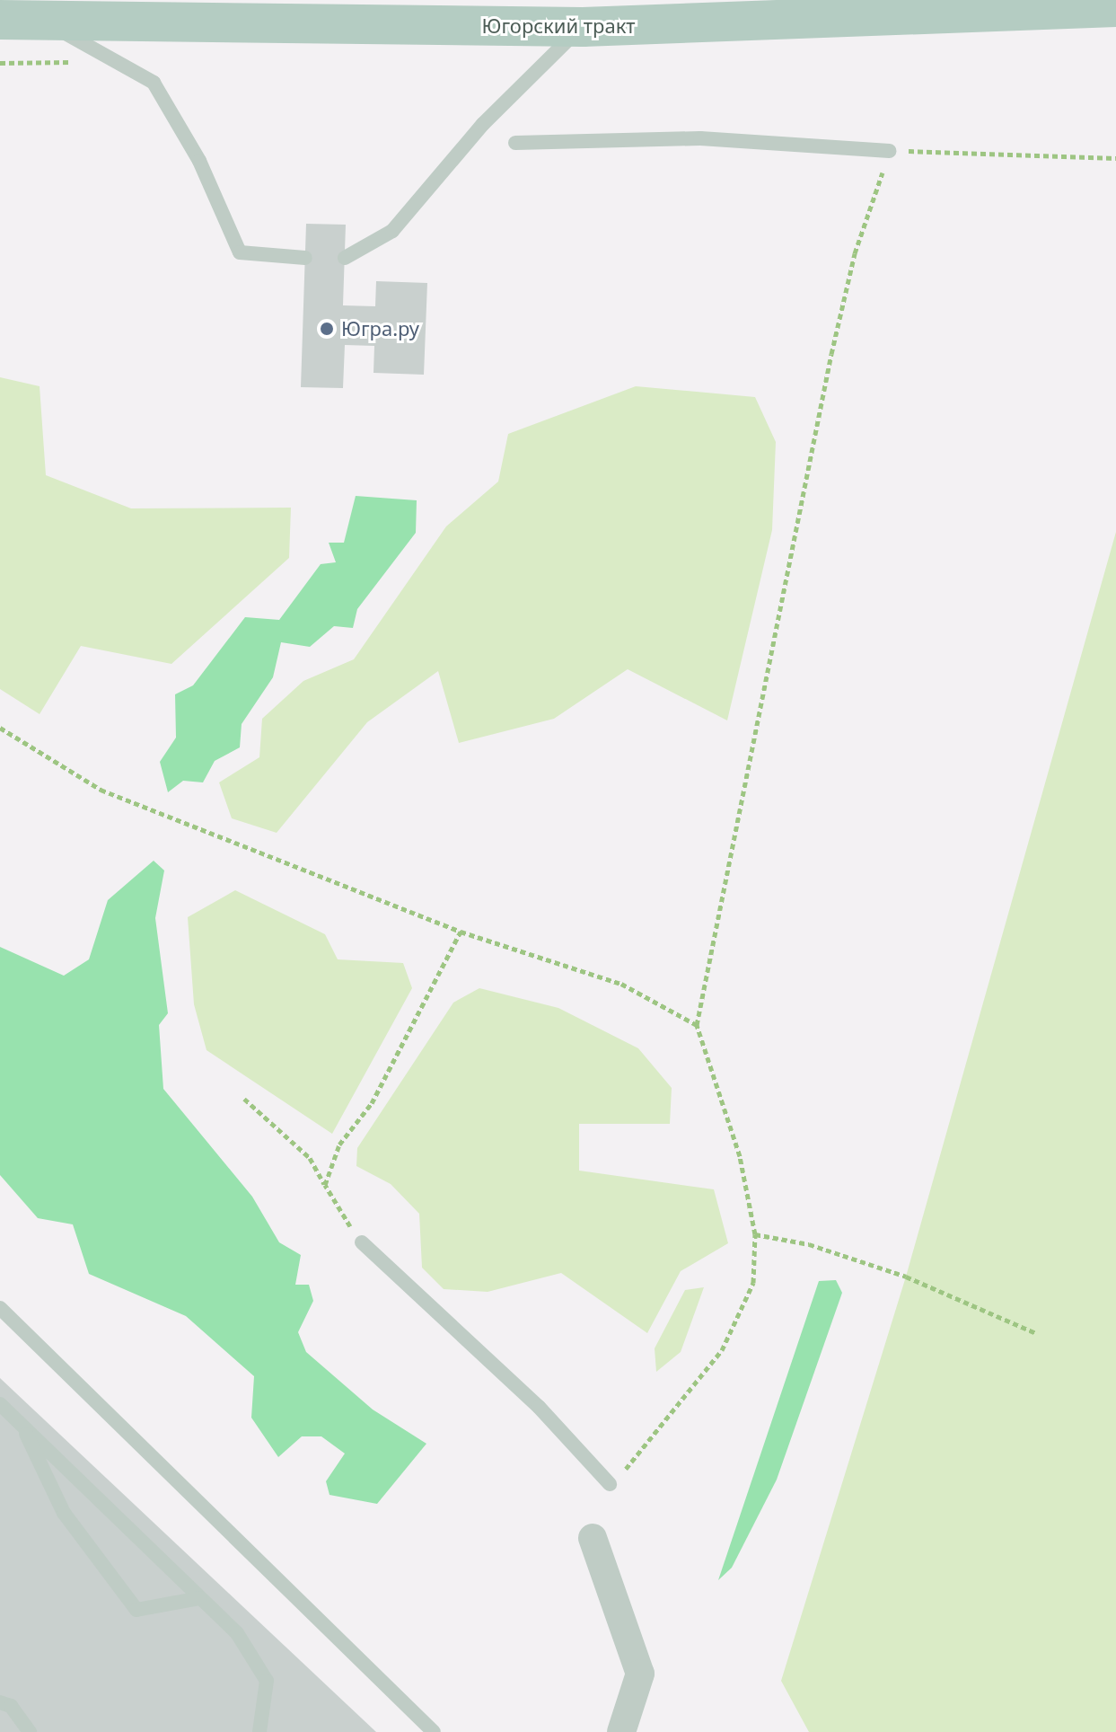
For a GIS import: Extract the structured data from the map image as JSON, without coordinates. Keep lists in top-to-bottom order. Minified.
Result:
{"streets":{"main road":["Югорский тракт"]},"places":["Югра.ру"]}
